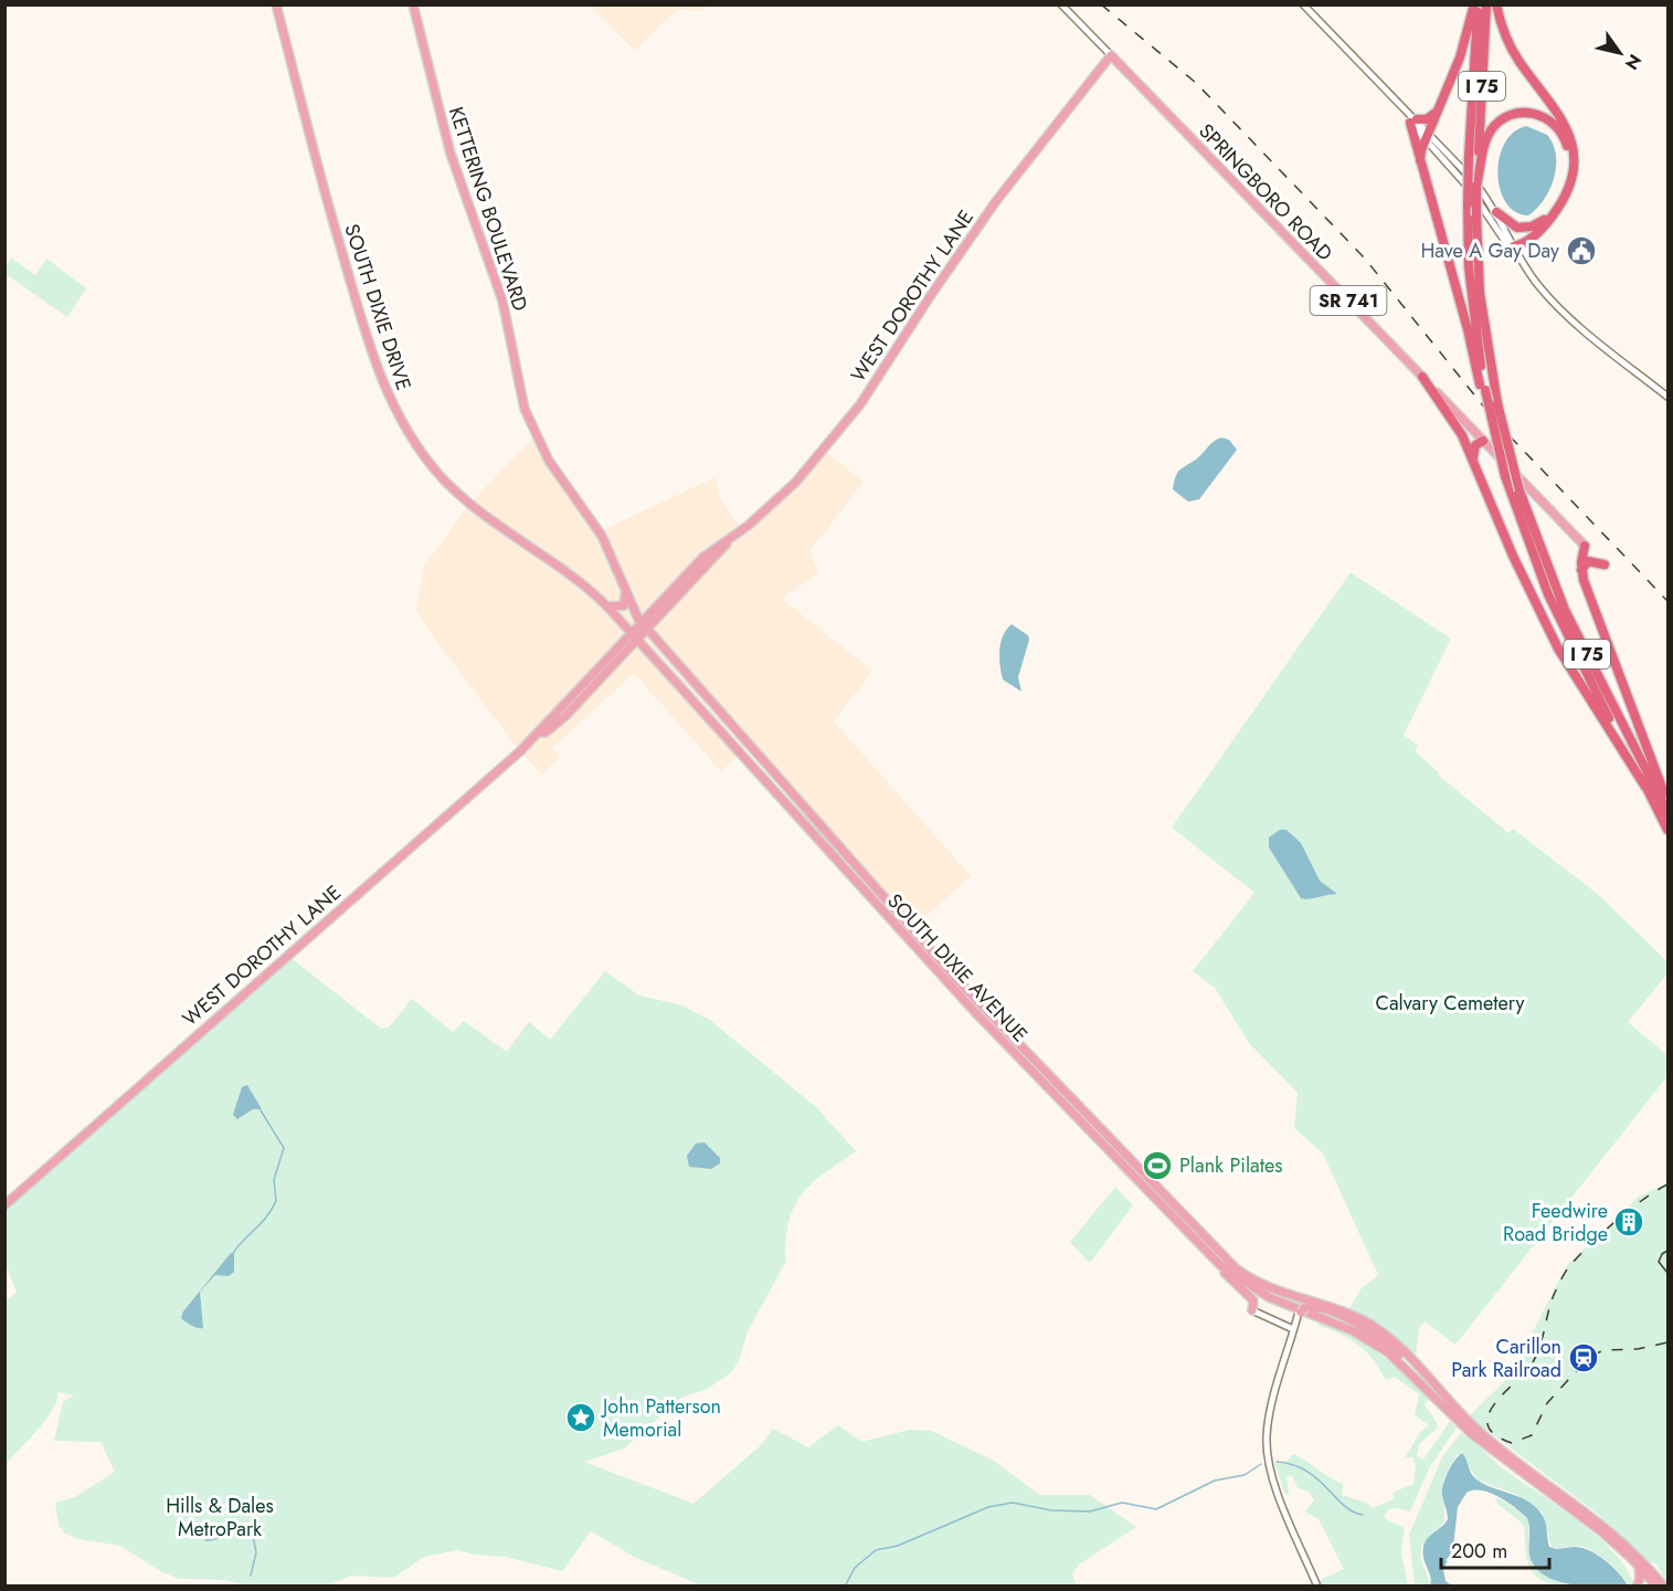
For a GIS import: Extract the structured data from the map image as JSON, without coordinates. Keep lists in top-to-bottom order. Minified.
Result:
{"streets":{"highway":["I 75"],"main road":["SPRINGBORO ROAD","KETTERING BOULEVARD","WEST DOROTHY LANE","SR 741","SOUTH DIXIE DRIVE","SOUTH DIXIE AVENUE"]},"crossings":[["SPRINGBORO ROAD","WEST DOROTHY LANE"],["KETTERING BOULEVARD","WEST DOROTHY LANE"],["KETTERING BOULEVARD","SOUTH DIXIE AVENUE"],["WEST DOROTHY LANE","SOUTH DIXIE DRIVE"],["WEST DOROTHY LANE","SOUTH DIXIE AVENUE"],["SOUTH DIXIE DRIVE","SOUTH DIXIE AVENUE"]],"parks":["Calvary Cemetery","Hills & Dales MetroPark"],"places":{"public building":["Have A Gay Day"],"sports":["Plank Pilates"],"building":["Feedwire Road Bridge"],"station":["Carillon Park Railroad"],"place":["John Patterson Memorial"]},"scale_bar":"200 m","north":"bottom right"}
